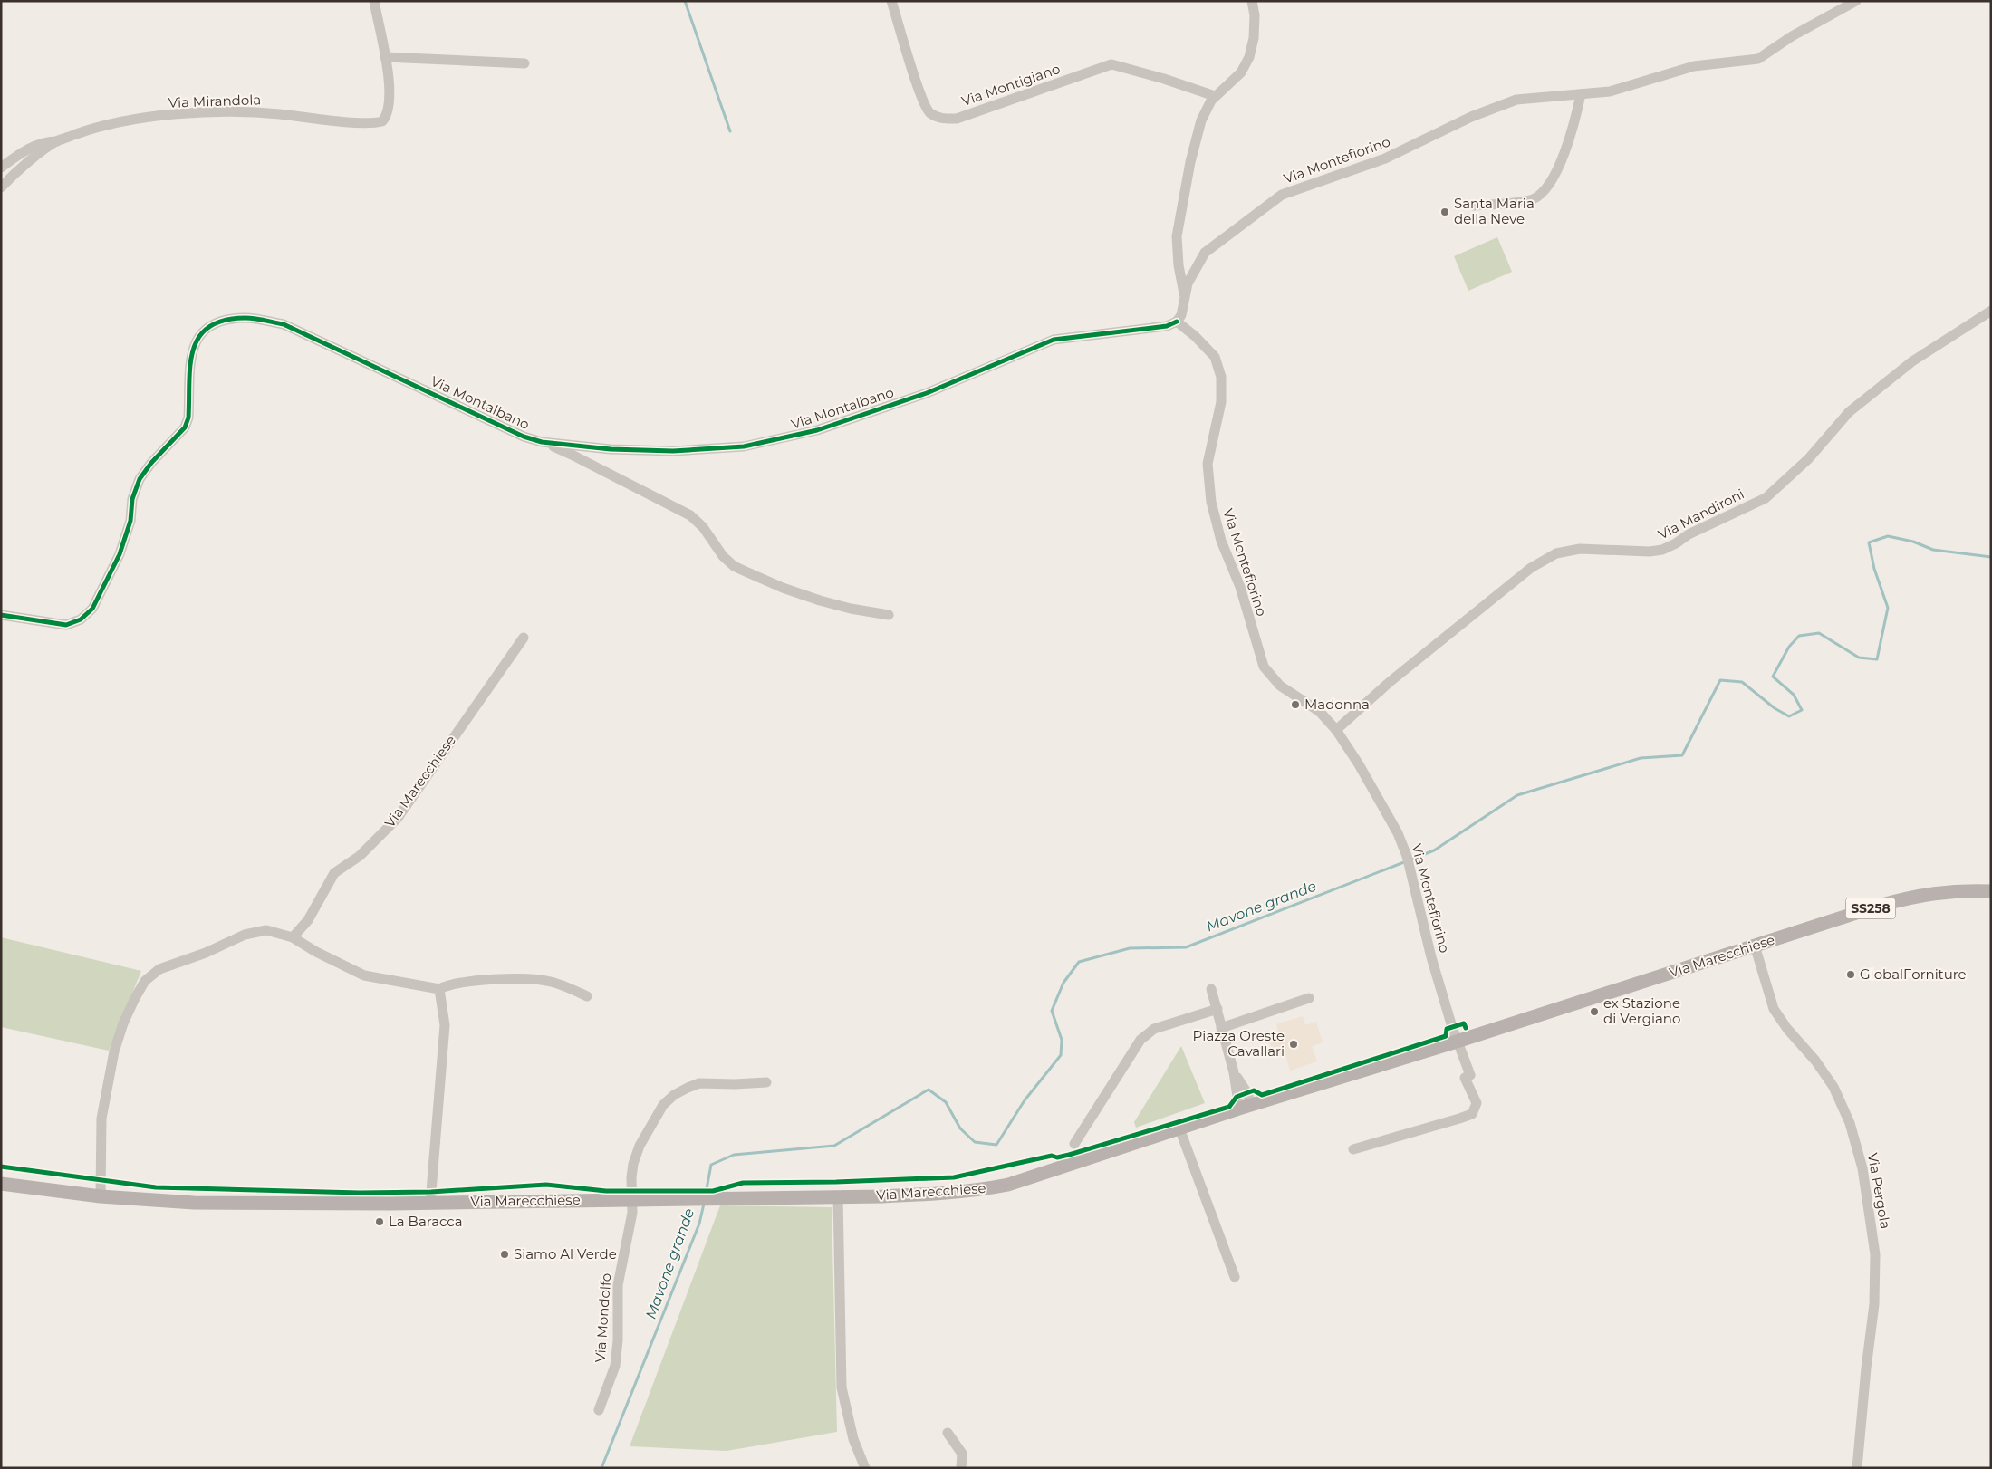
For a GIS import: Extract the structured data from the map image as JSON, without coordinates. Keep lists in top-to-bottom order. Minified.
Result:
{"streets":{"main road":["Via Marecchiese","SS258"],"street":["Via Montigiano","Via Mirandola","Via Montefiorino","Via Montalbano","Via Mandironi","Via Pergola","Via Mondolfo"]},"crossings":[["Via Montefiorino","Via Montalbano"],["Via Montefiorino","Via Mandironi"],["Via Montefiorino","Via Marecchiese"],["Via Marecchiese","Via Pergola"],["Via Marecchiese","Via Mondolfo"]],"water":["Mavone grande"],"places":["Santa Maria della Neve","Madonna","GlobalForniture","ex Stazione di Vergiano","Piazza Oreste Cavallari","La Baracca","Siamo Al Verde"]}
